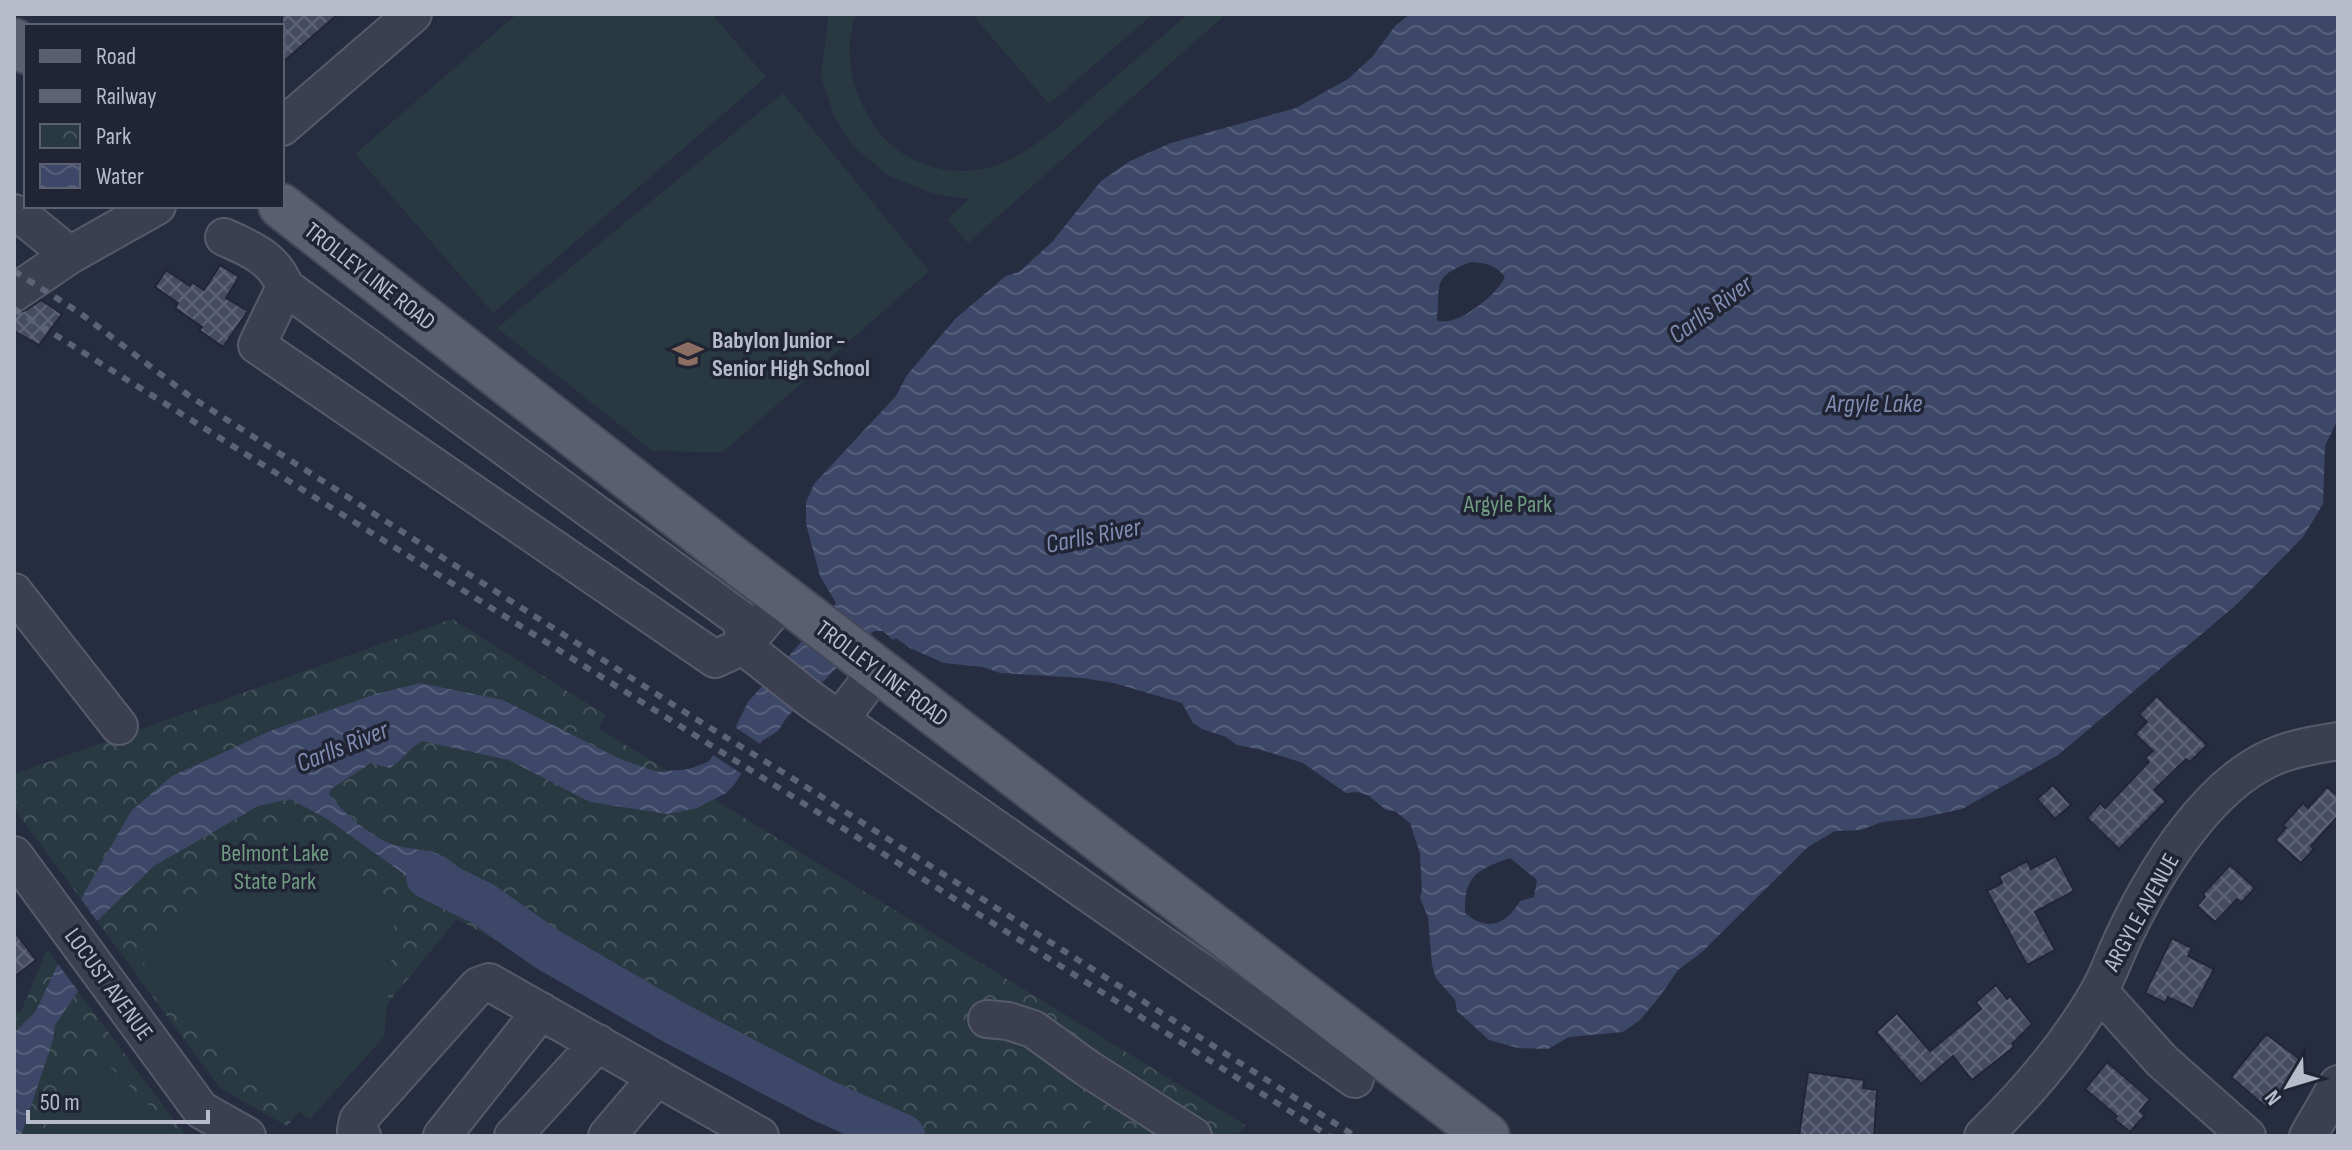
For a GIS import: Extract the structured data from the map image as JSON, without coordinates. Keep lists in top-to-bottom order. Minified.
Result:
{"streets":{"main road":["TROLLEY LINE ROAD"],"street":["ARGYLE AVENUE","LOCUST AVENUE"]},"water":["Carlls River","Argyle Lake"],"parks":["Argyle Park","Belmont Lake State Park"],"places":{"school or university":["Babylon Junior - Senior High School"]},"legend":["Road","Railway","Park","Water"],"scale_bar":"50 m","north":"bottom left"}
